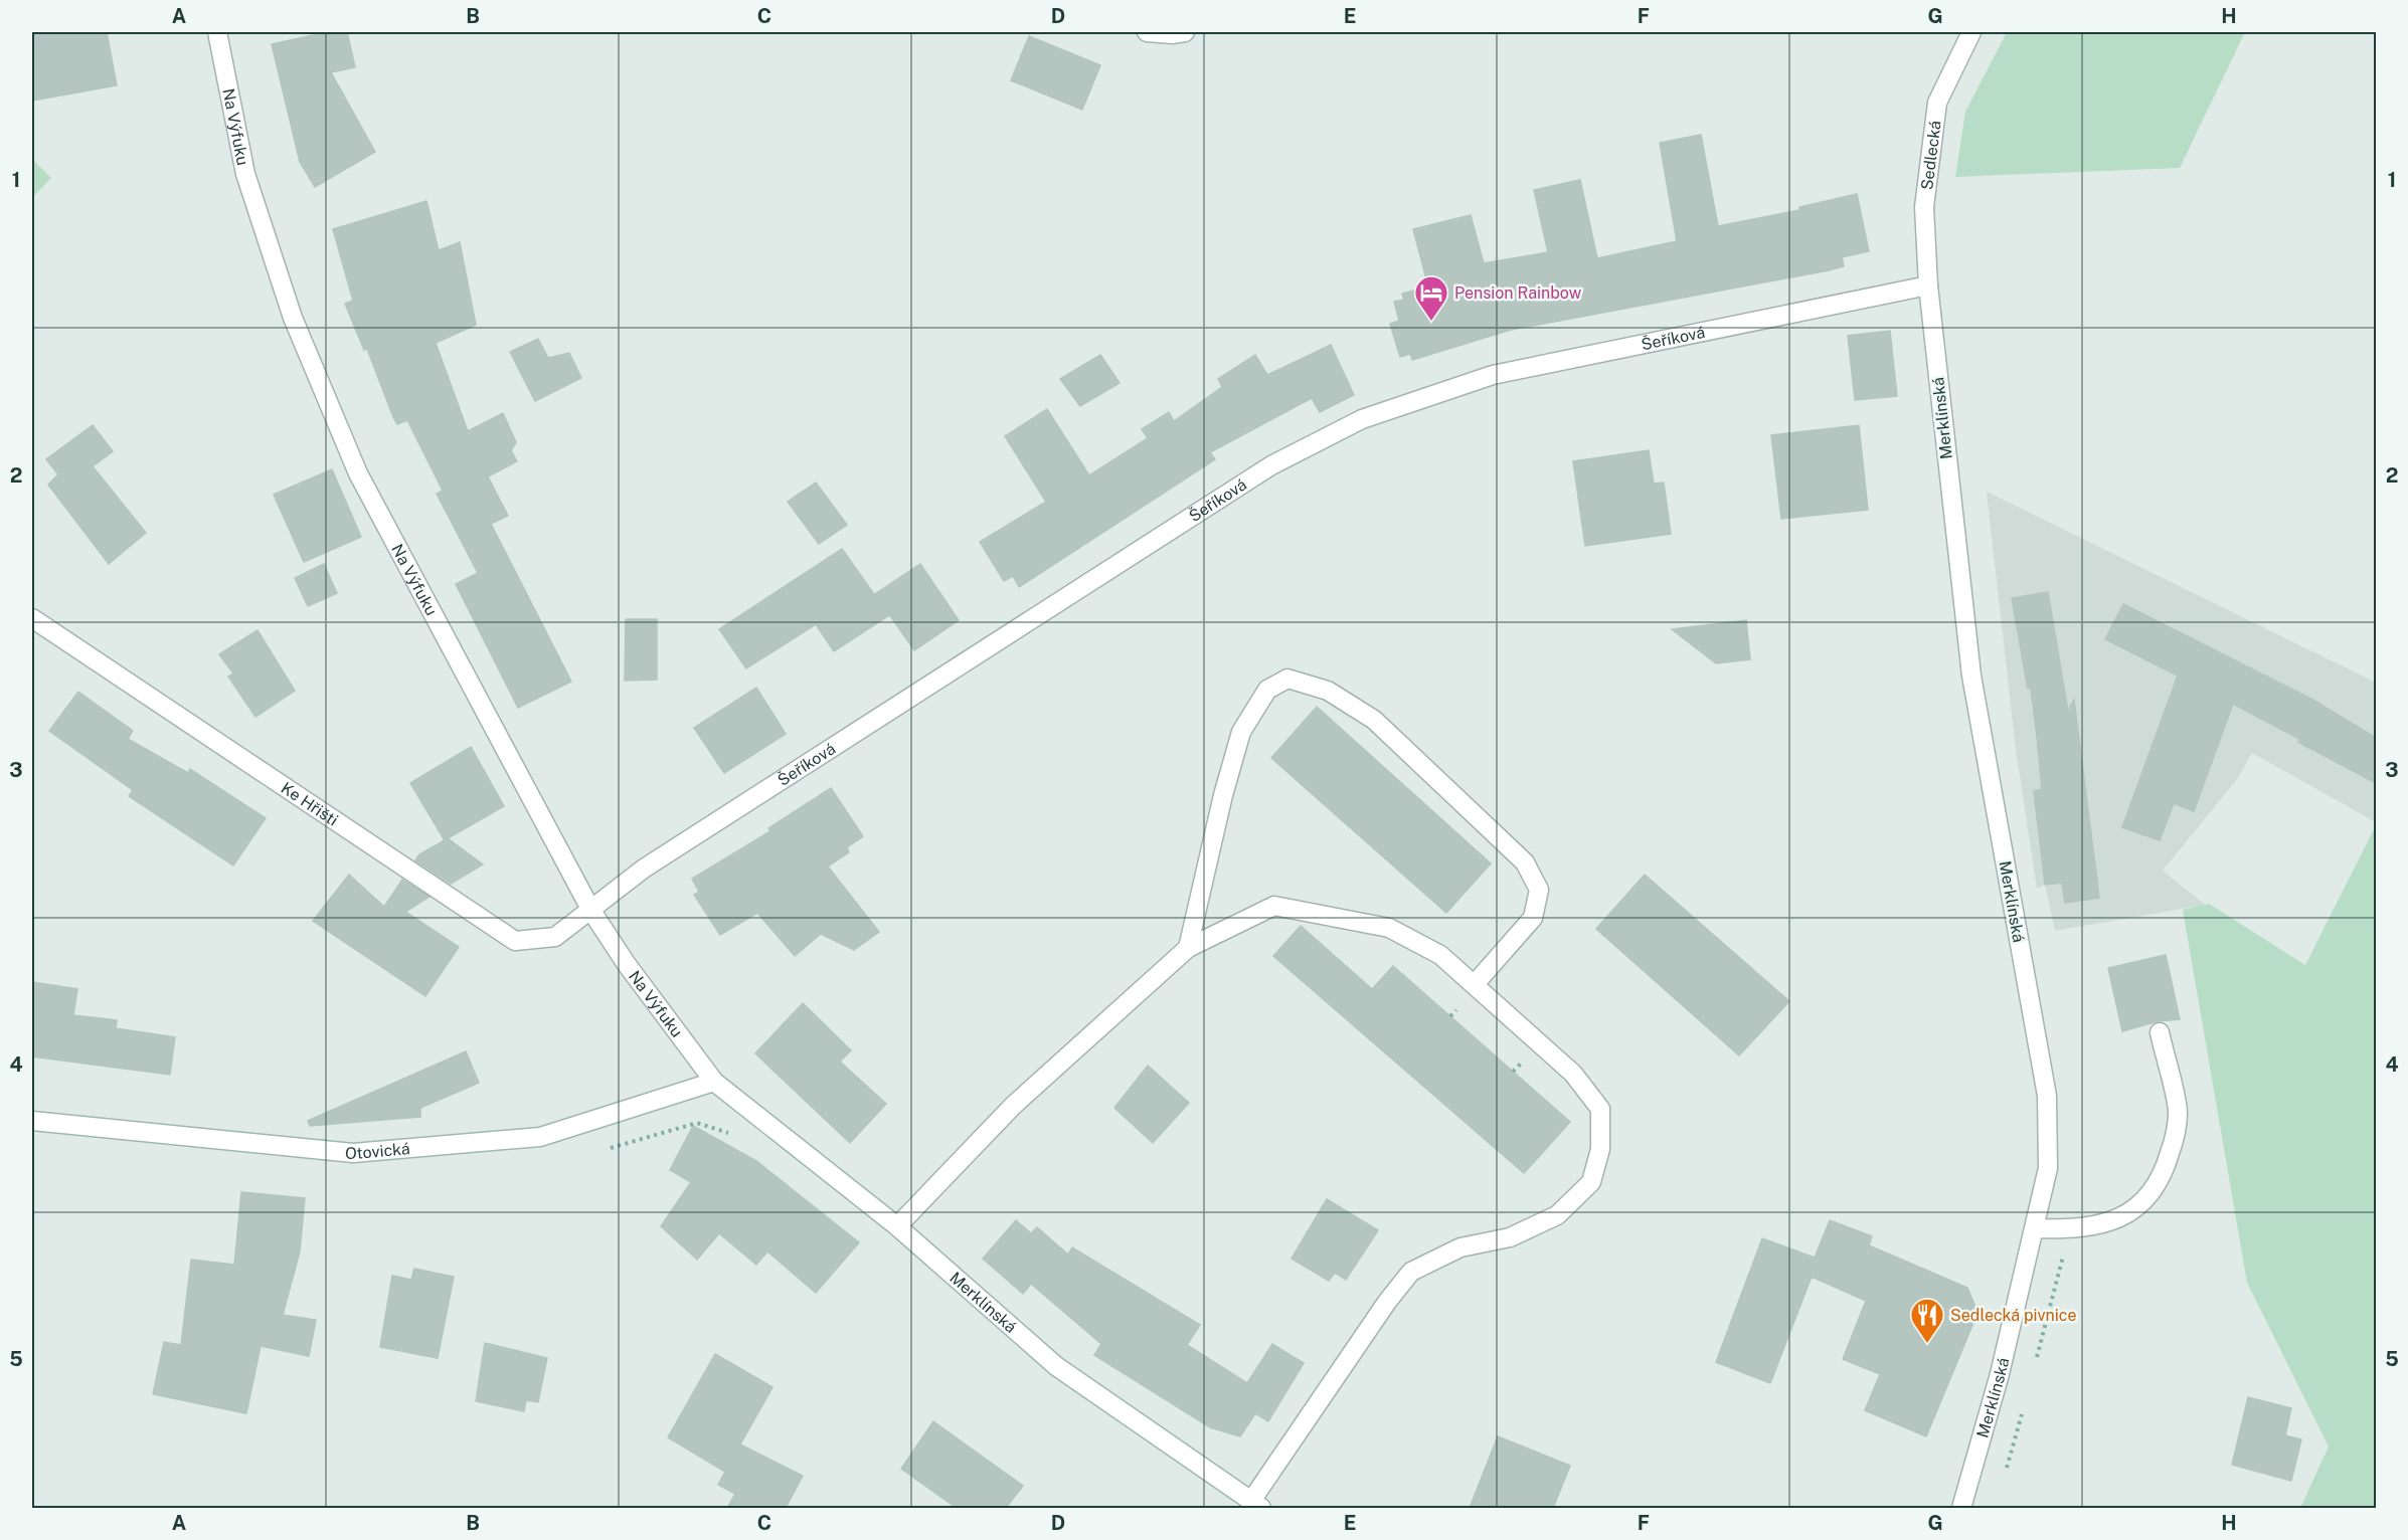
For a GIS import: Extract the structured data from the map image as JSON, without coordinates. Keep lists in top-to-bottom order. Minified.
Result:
{"streets":{"street":["Na Výfuku","Sedlecká","Šeříková","Merklínská","Ke Hřišti","Otovická"]},"crossings":[["Na Výfuku","Šeříková"],["Na Výfuku","Merklínská"],["Na Výfuku","Ke Hřišti"],["Na Výfuku","Otovická"],["Sedlecká","Šeříková"],["Sedlecká","Merklínská"],["Šeříková","Merklínská"],["Šeříková","Ke Hřišti"],["Merklínská","Otovická"]],"places":{"hotel":["Pension Rainbow"],"restaurant":["Sedlecká pivnice"]},"grid":{"columns":["A","B","C","D","E","F","G","H"],"rows":["1","2","3","4","5"]}}
